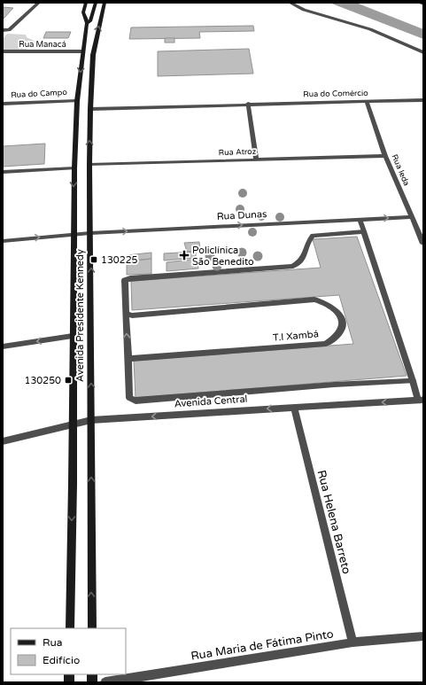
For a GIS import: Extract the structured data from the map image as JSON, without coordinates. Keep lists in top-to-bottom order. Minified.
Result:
{"streets":{"main road":["Avenida Presidente Kennedy"],"street":["Rua Manacá","Rua do Campo","Rua do Comércio","Rua Atroz","Rua Ieda","Rua Dunas","T.I Xambá","Avenida Central","Rua Helena Barreto","Rua Maria de Fátima Pinto"]},"crossings":[["Rua Manacá","Avenida Presidente Kennedy"],["Rua do Campo","Avenida Presidente Kennedy"],["Rua do Comércio","Rua Ieda"],["Rua do Comércio","Avenida Presidente Kennedy"],["Rua Atroz","Rua Ieda"],["Rua Atroz","Avenida Presidente Kennedy"],["Rua Ieda","Rua Dunas"],["Rua Dunas","Avenida Presidente Kennedy"],["Avenida Presidente Kennedy","Avenida Central"],["Avenida Central","Rua Helena Barreto"],["Rua Helena Barreto","Rua Maria de Fátima Pinto"]],"one_way":["Rua Dunas","Avenida Central"],"places":{"health":["Policlínica São Benedito"],"transit":["130225","130250"]},"legend":["Rua","Edifício"]}
